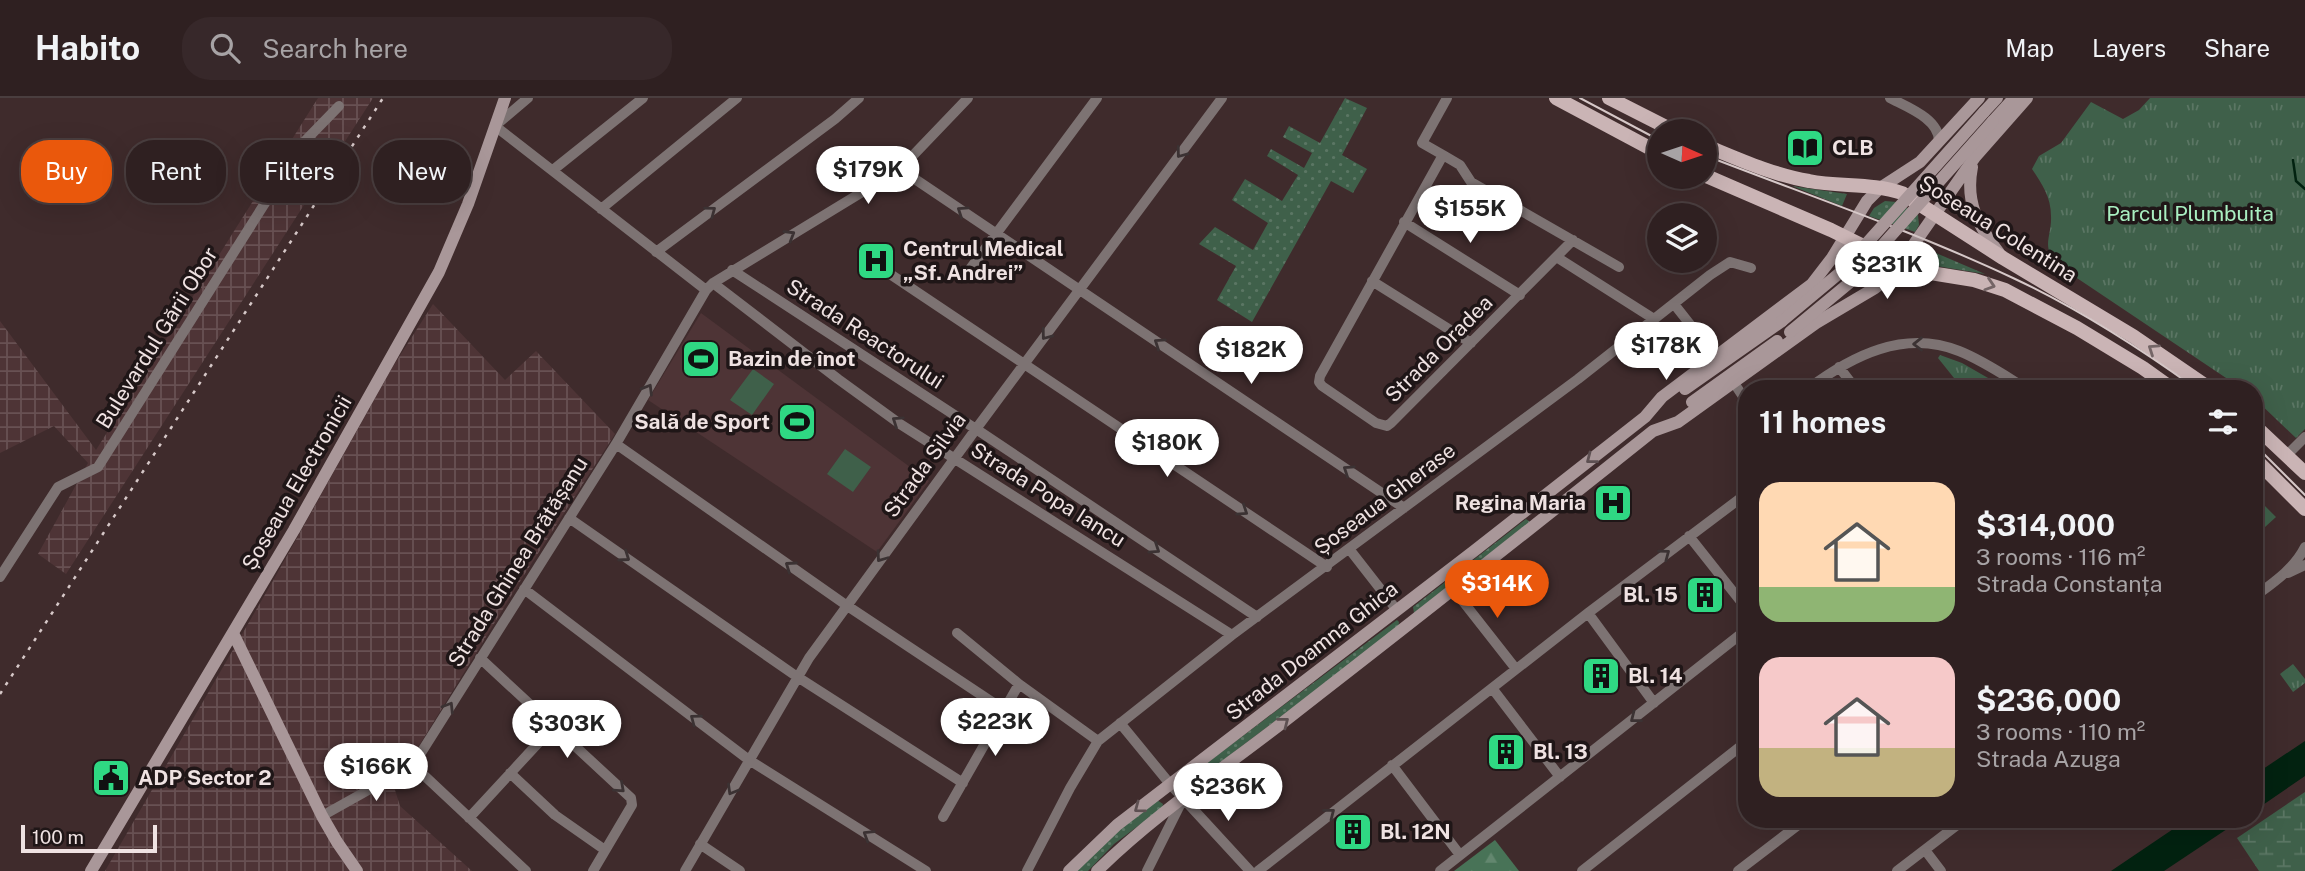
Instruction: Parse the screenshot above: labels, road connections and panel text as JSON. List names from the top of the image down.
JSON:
{
  "streets": {
    "main road": ["Șoseaua Colentina", "Șoseaua Electronicii", "Strada Doamna Ghica"],
    "street": [
      "Strada Reactorului",
      "Bulevardul Gării Obor",
      "Strada Oradea",
      "Strada Silvia",
      "Strada Popa Iancu",
      "Șoseaua Gherase",
      "Strada Ghinea Brătășanu"
    ]
  },
  "crossings": [
    ["Șoseaua Colentina", "Strada Doamna Ghica"],
    ["Strada Reactorului", "Strada Silvia"],
    ["Strada Reactorului", "Șoseaua Gherase"],
    ["Strada Silvia", "Strada Popa Iancu"],
    ["Șoseaua Electronicii", "Strada Popa Iancu"],
    ["Strada Popa Iancu", "Șoseaua Gherase"],
    ["Strada Popa Iancu", "Strada Ghinea Brătășanu"]
  ],
  "one_way": ["Strada Silvia", "Strada Ghinea Brătășanu"],
  "parks": ["Parcul Plumbuita"],
  "places": {
    "library": ["CLB"],
    "hospital": ["Centrul Medical „Sf. Andrei”", "Regina Maria"],
    "sports": ["Bazin de înot", "Sală de Sport"],
    "building": [
      "Bl. 15",
      "Bl. 14",
      "Bl. 13",
      "Bl. 12N"
    ],
    "public building": ["ADP Sector 2"]
  },
  "scale_bar": "100 m",
  "north": "right",
  "page": {
    "header": "Habito",
    "search": "Search here",
    "nav": ["Map", "Layers", "Share"],
    "chip": [
      "Buy",
      "Rent",
      "Filters",
      "New"
    ],
    "price": [
      "$179K",
      "$155K",
      "$231K",
      "$178K",
      "$182K",
      "$180K",
      "$314K",
      "$223K",
      "$303K",
      "$166K",
      "$236K"
    ],
    "heading": "11 homes",
    "list": [
      {
        "name": "$314,000",
        "note": "3 rooms · 116 m² · Strada Constanța"
      },
      {
        "name": "$236,000",
        "note": "3 rooms · 110 m² · Strada Azuga"
      }
    ],
    "scale": "100 m"
  }
}
